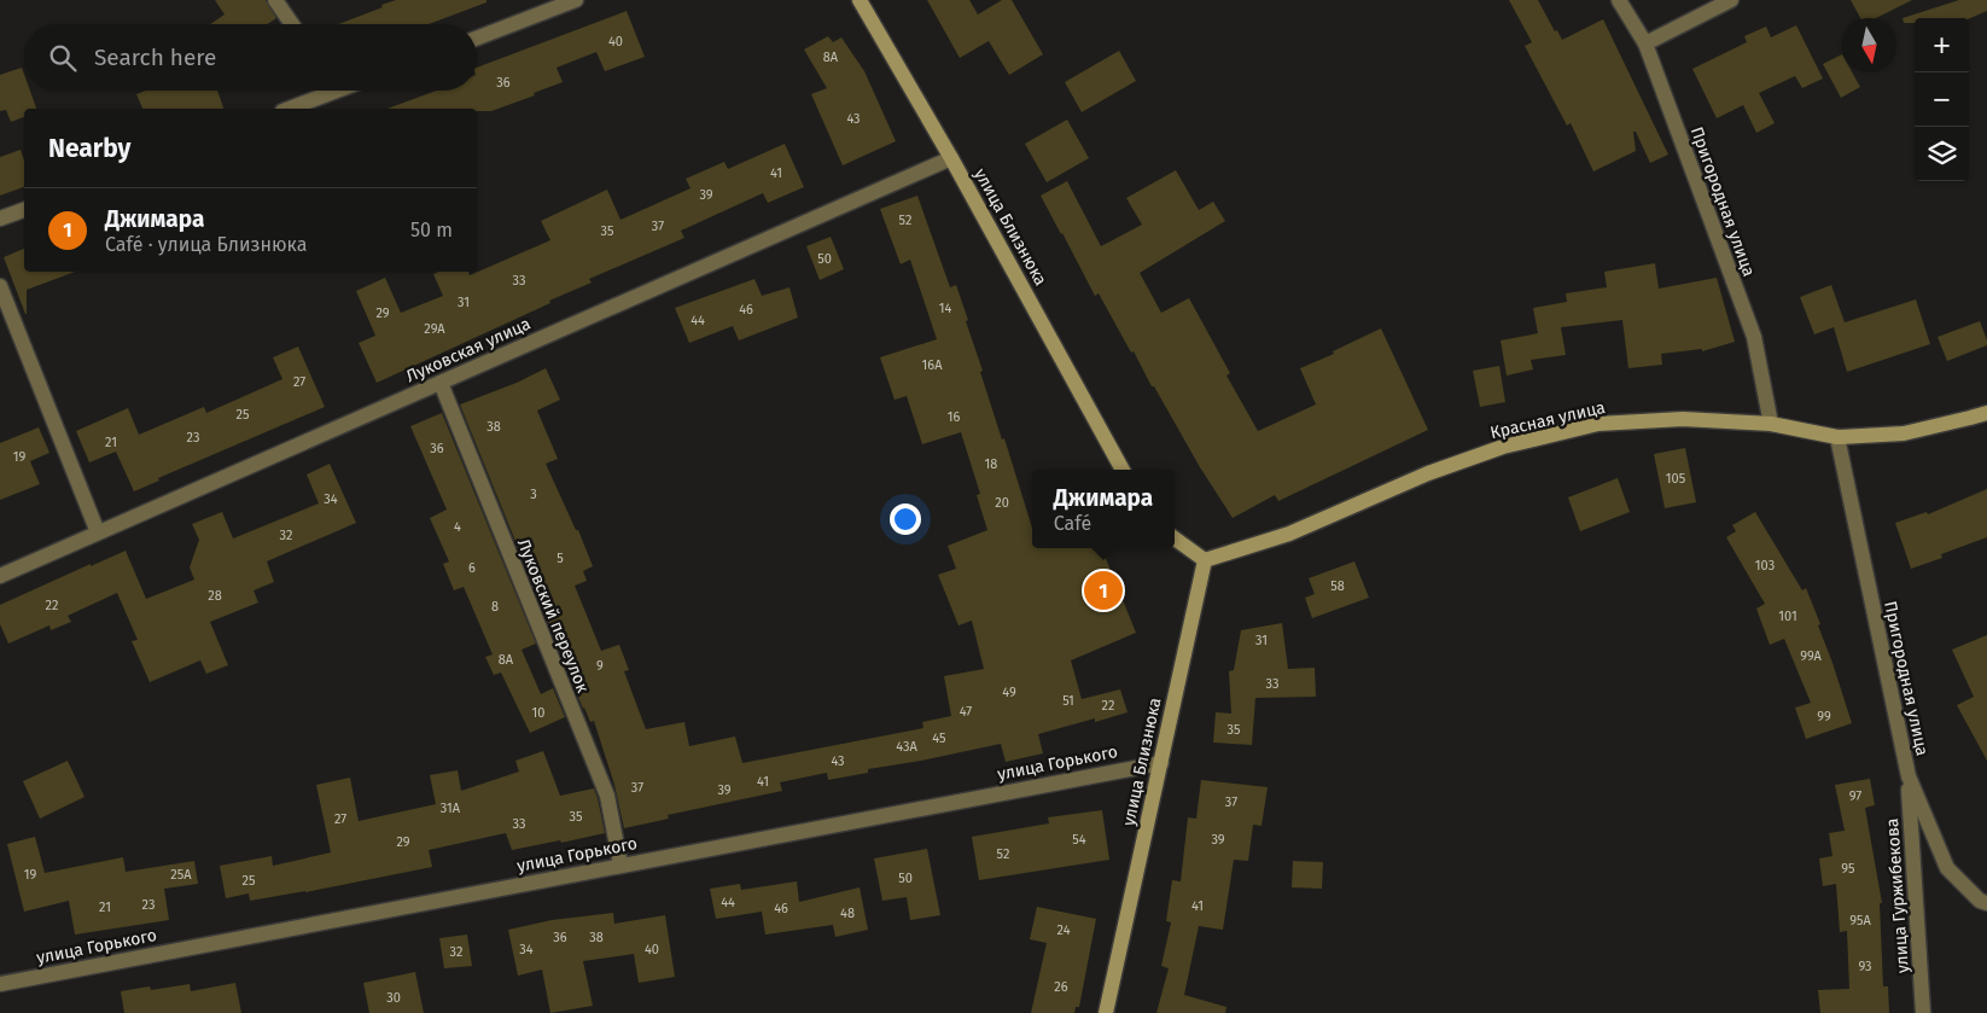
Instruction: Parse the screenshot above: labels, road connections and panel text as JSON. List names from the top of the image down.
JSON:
{
  "streets": {
    "street": [
      "Пригородная улица",
      "улица Близнюка",
      "Луковская улица",
      "Красная улица",
      "Луковский переулок",
      "улица Горького",
      "улица Гуржибекова"
    ]
  },
  "crossings": [
    ["Пригородная улица", "Красная улица"],
    ["Пригородная улица", "улица Гуржибекова"],
    ["улица Близнюка", "Луковская улица"],
    ["улица Близнюка", "Красная улица"],
    ["улица Близнюка", "улица Горького"],
    ["Луковская улица", "Луковский переулок"],
    ["Луковский переулок", "улица Горького"]
  ],
  "house_numbers": [
    "40",
    "8А",
    "36",
    "43",
    "41",
    "39",
    "52",
    "37",
    "35",
    "50",
    "33",
    "31",
    "14",
    "46",
    "29",
    "44",
    "29А",
    "16А",
    "27",
    "25",
    "16",
    "38",
    "23",
    "21",
    "36",
    "19",
    "18",
    "105",
    "3",
    "34",
    "20",
    "4",
    "32",
    "5",
    "103",
    "6",
    "58",
    "28",
    "22",
    "8",
    "101",
    "31",
    "99А",
    "8А",
    "9",
    "33",
    "49",
    "51",
    "22",
    "47",
    "10",
    "99",
    "35",
    "45",
    "43А",
    "43",
    "41",
    "37",
    "39",
    "97",
    "37",
    "31А",
    "35",
    "27",
    "33",
    "54",
    "39",
    "29",
    "52",
    "95",
    "19",
    "25А",
    "50",
    "25",
    "44",
    "23",
    "41",
    "21",
    "46",
    "48",
    "95А",
    "24",
    "36",
    "38",
    "34",
    "40",
    "32",
    "93",
    "26",
    "30"
  ],
  "north": "bottom",
  "page": {
    "map_buttons": ["+", "−"],
    "search": "Search here",
    "heading": "Nearby",
    "list": [
      {
        "mark": "1",
        "name": "Джимара",
        "note": "Café · улица Близнюка",
        "value": "50 m"
      }
    ],
    "popup": ["Джимара", "Café"],
    "pins": "1"
  }
}
